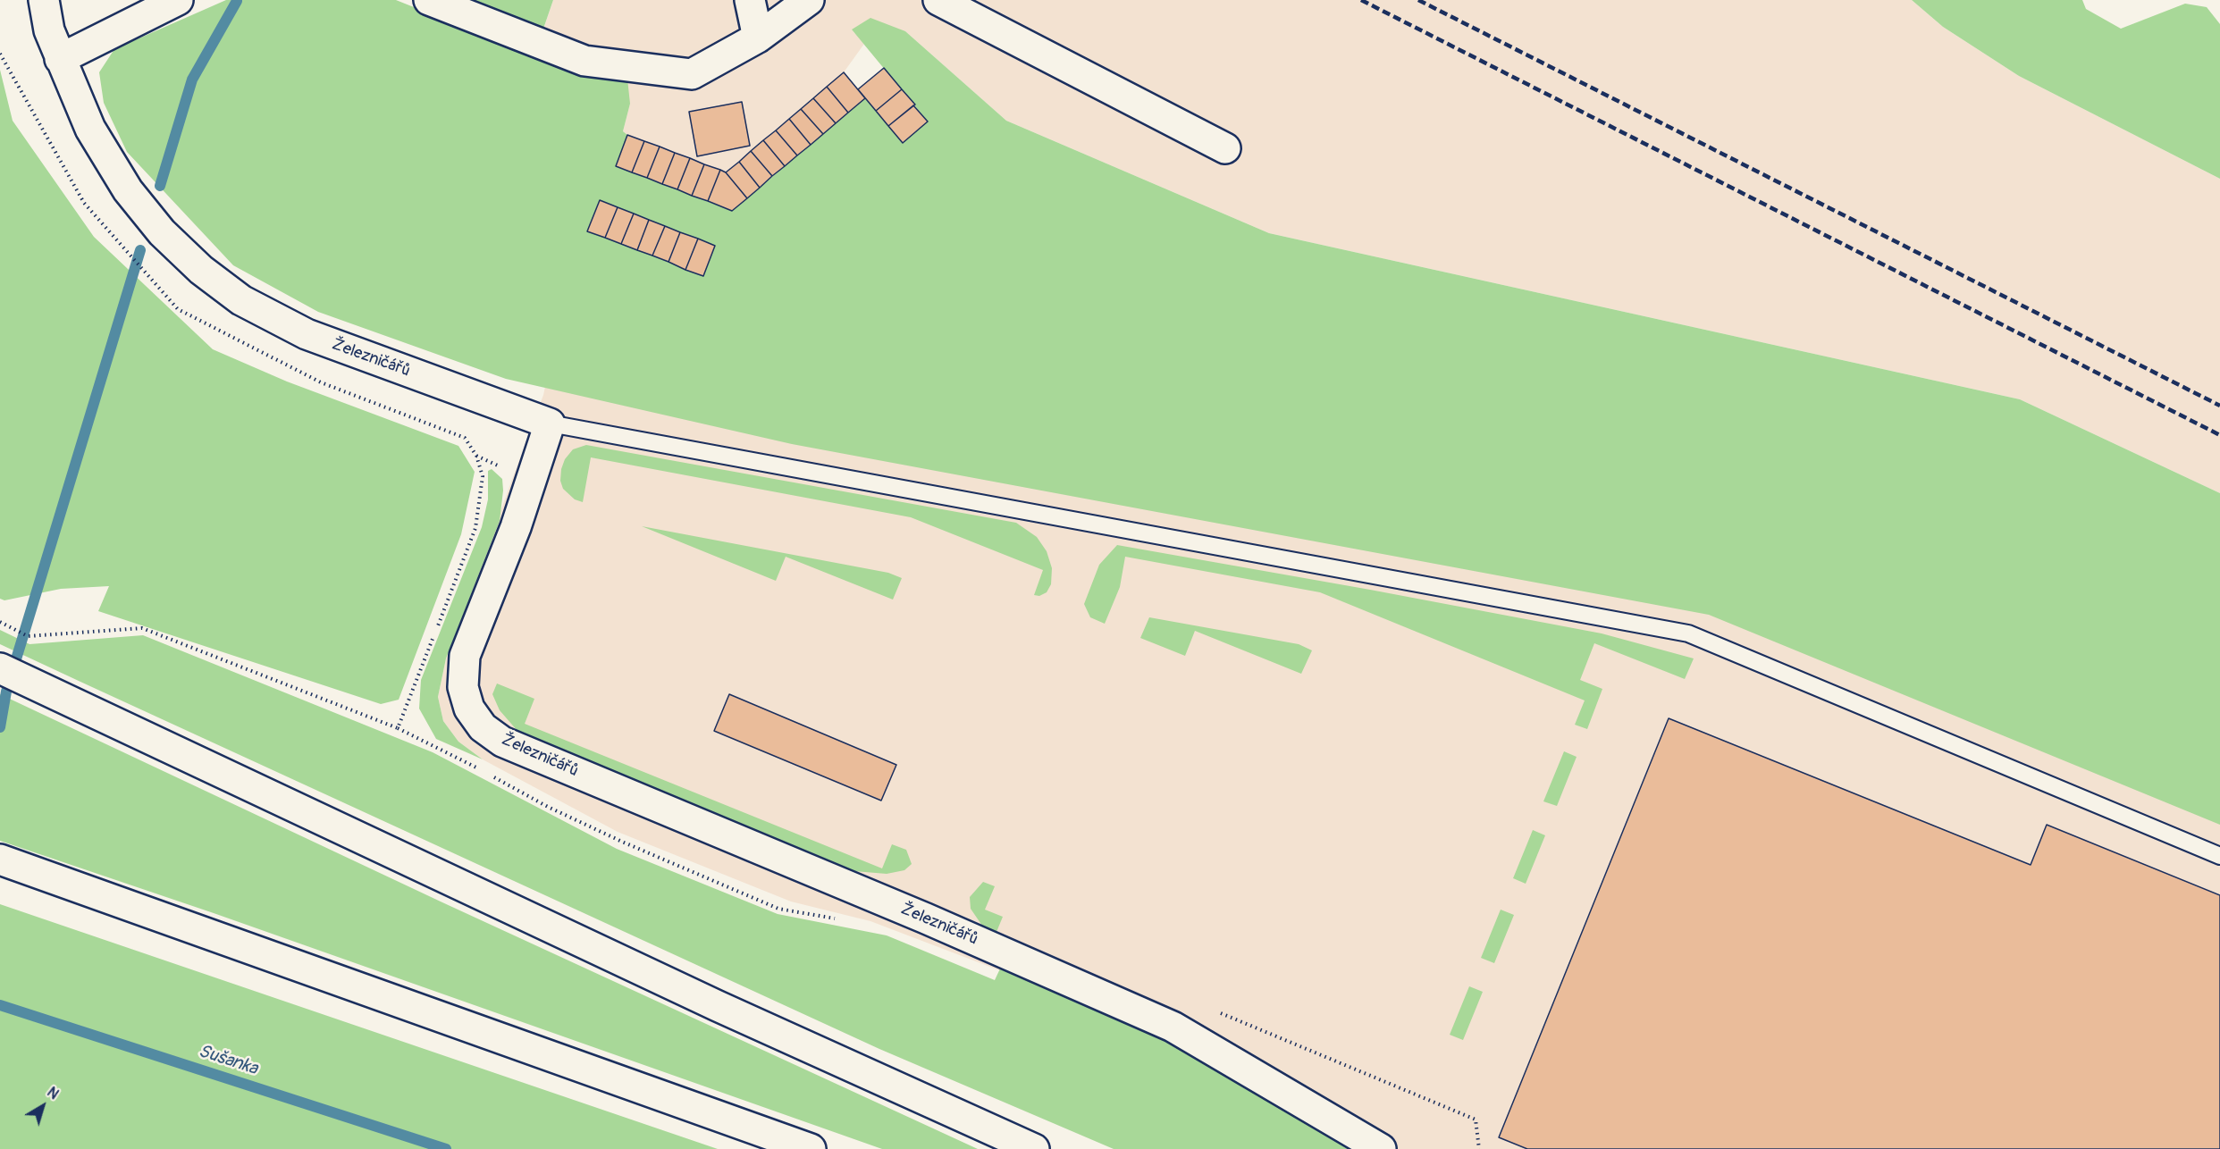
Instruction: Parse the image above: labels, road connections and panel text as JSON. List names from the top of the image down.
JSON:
{
  "streets": {
    "street": ["Železničářů"]
  },
  "water": ["Sušanka"],
  "north": "top right"
}
